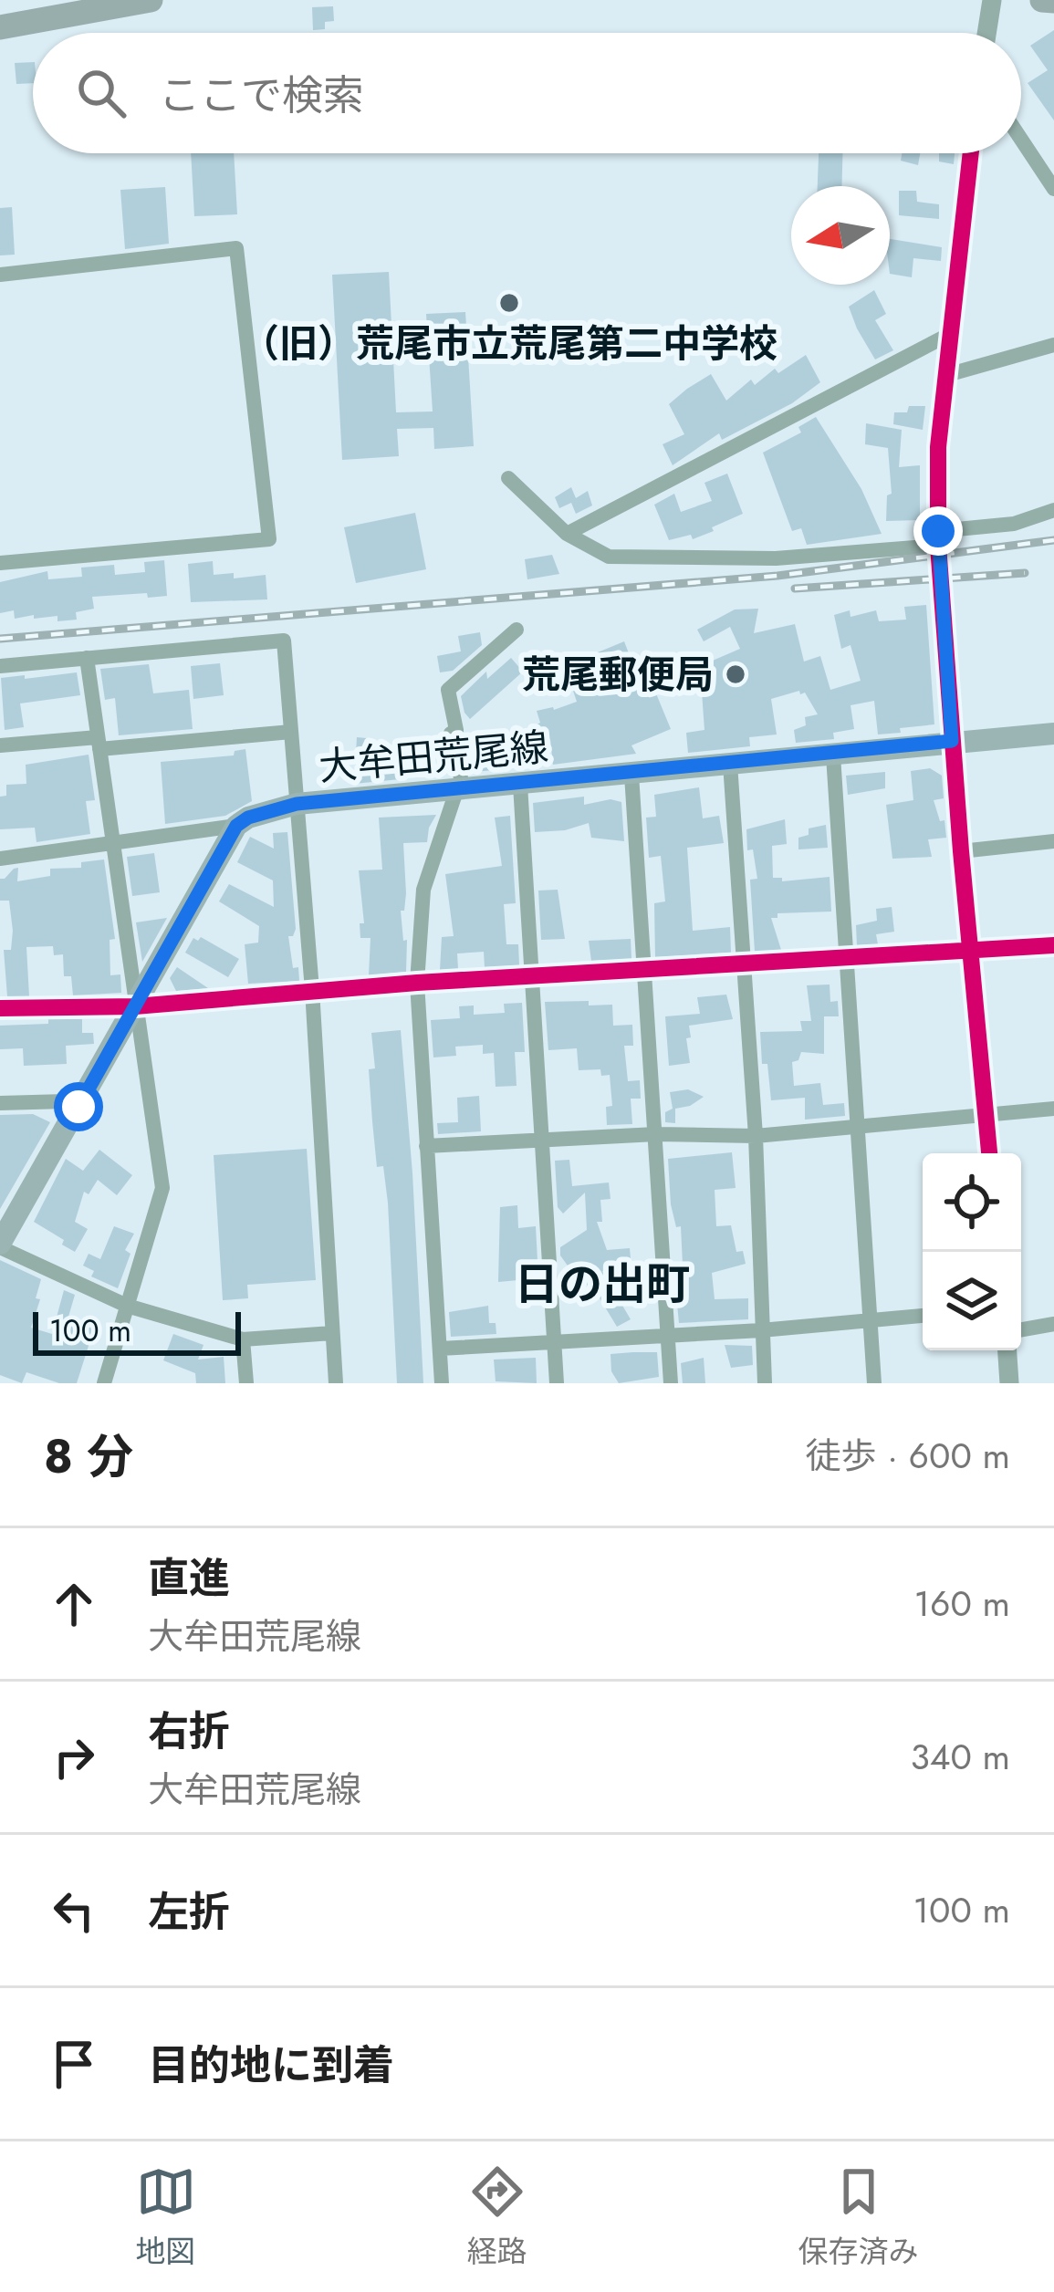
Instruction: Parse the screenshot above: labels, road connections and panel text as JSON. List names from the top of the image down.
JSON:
{
  "streets": {
    "main road": ["大牟田荒尾線"]
  },
  "districts": ["日の出町"],
  "places": ["（旧）荒尾市立荒尾第二中学校", "荒尾郵便局"],
  "scale_bar": "100 m",
  "north": "left",
  "page": {
    "search": "ここで検索",
    "scale": "100 m",
    "heading": ["8 分", "徒歩 · 600 m"],
    "list": [
      ["直進", "大牟田荒尾線", "160 m"],
      ["右折", "大牟田荒尾線", "340 m"],
      ["左折", "100 m"],
      "目的地に到着"
    ],
    "nav": ["地図", "経路", "保存済み"]
  }
}
